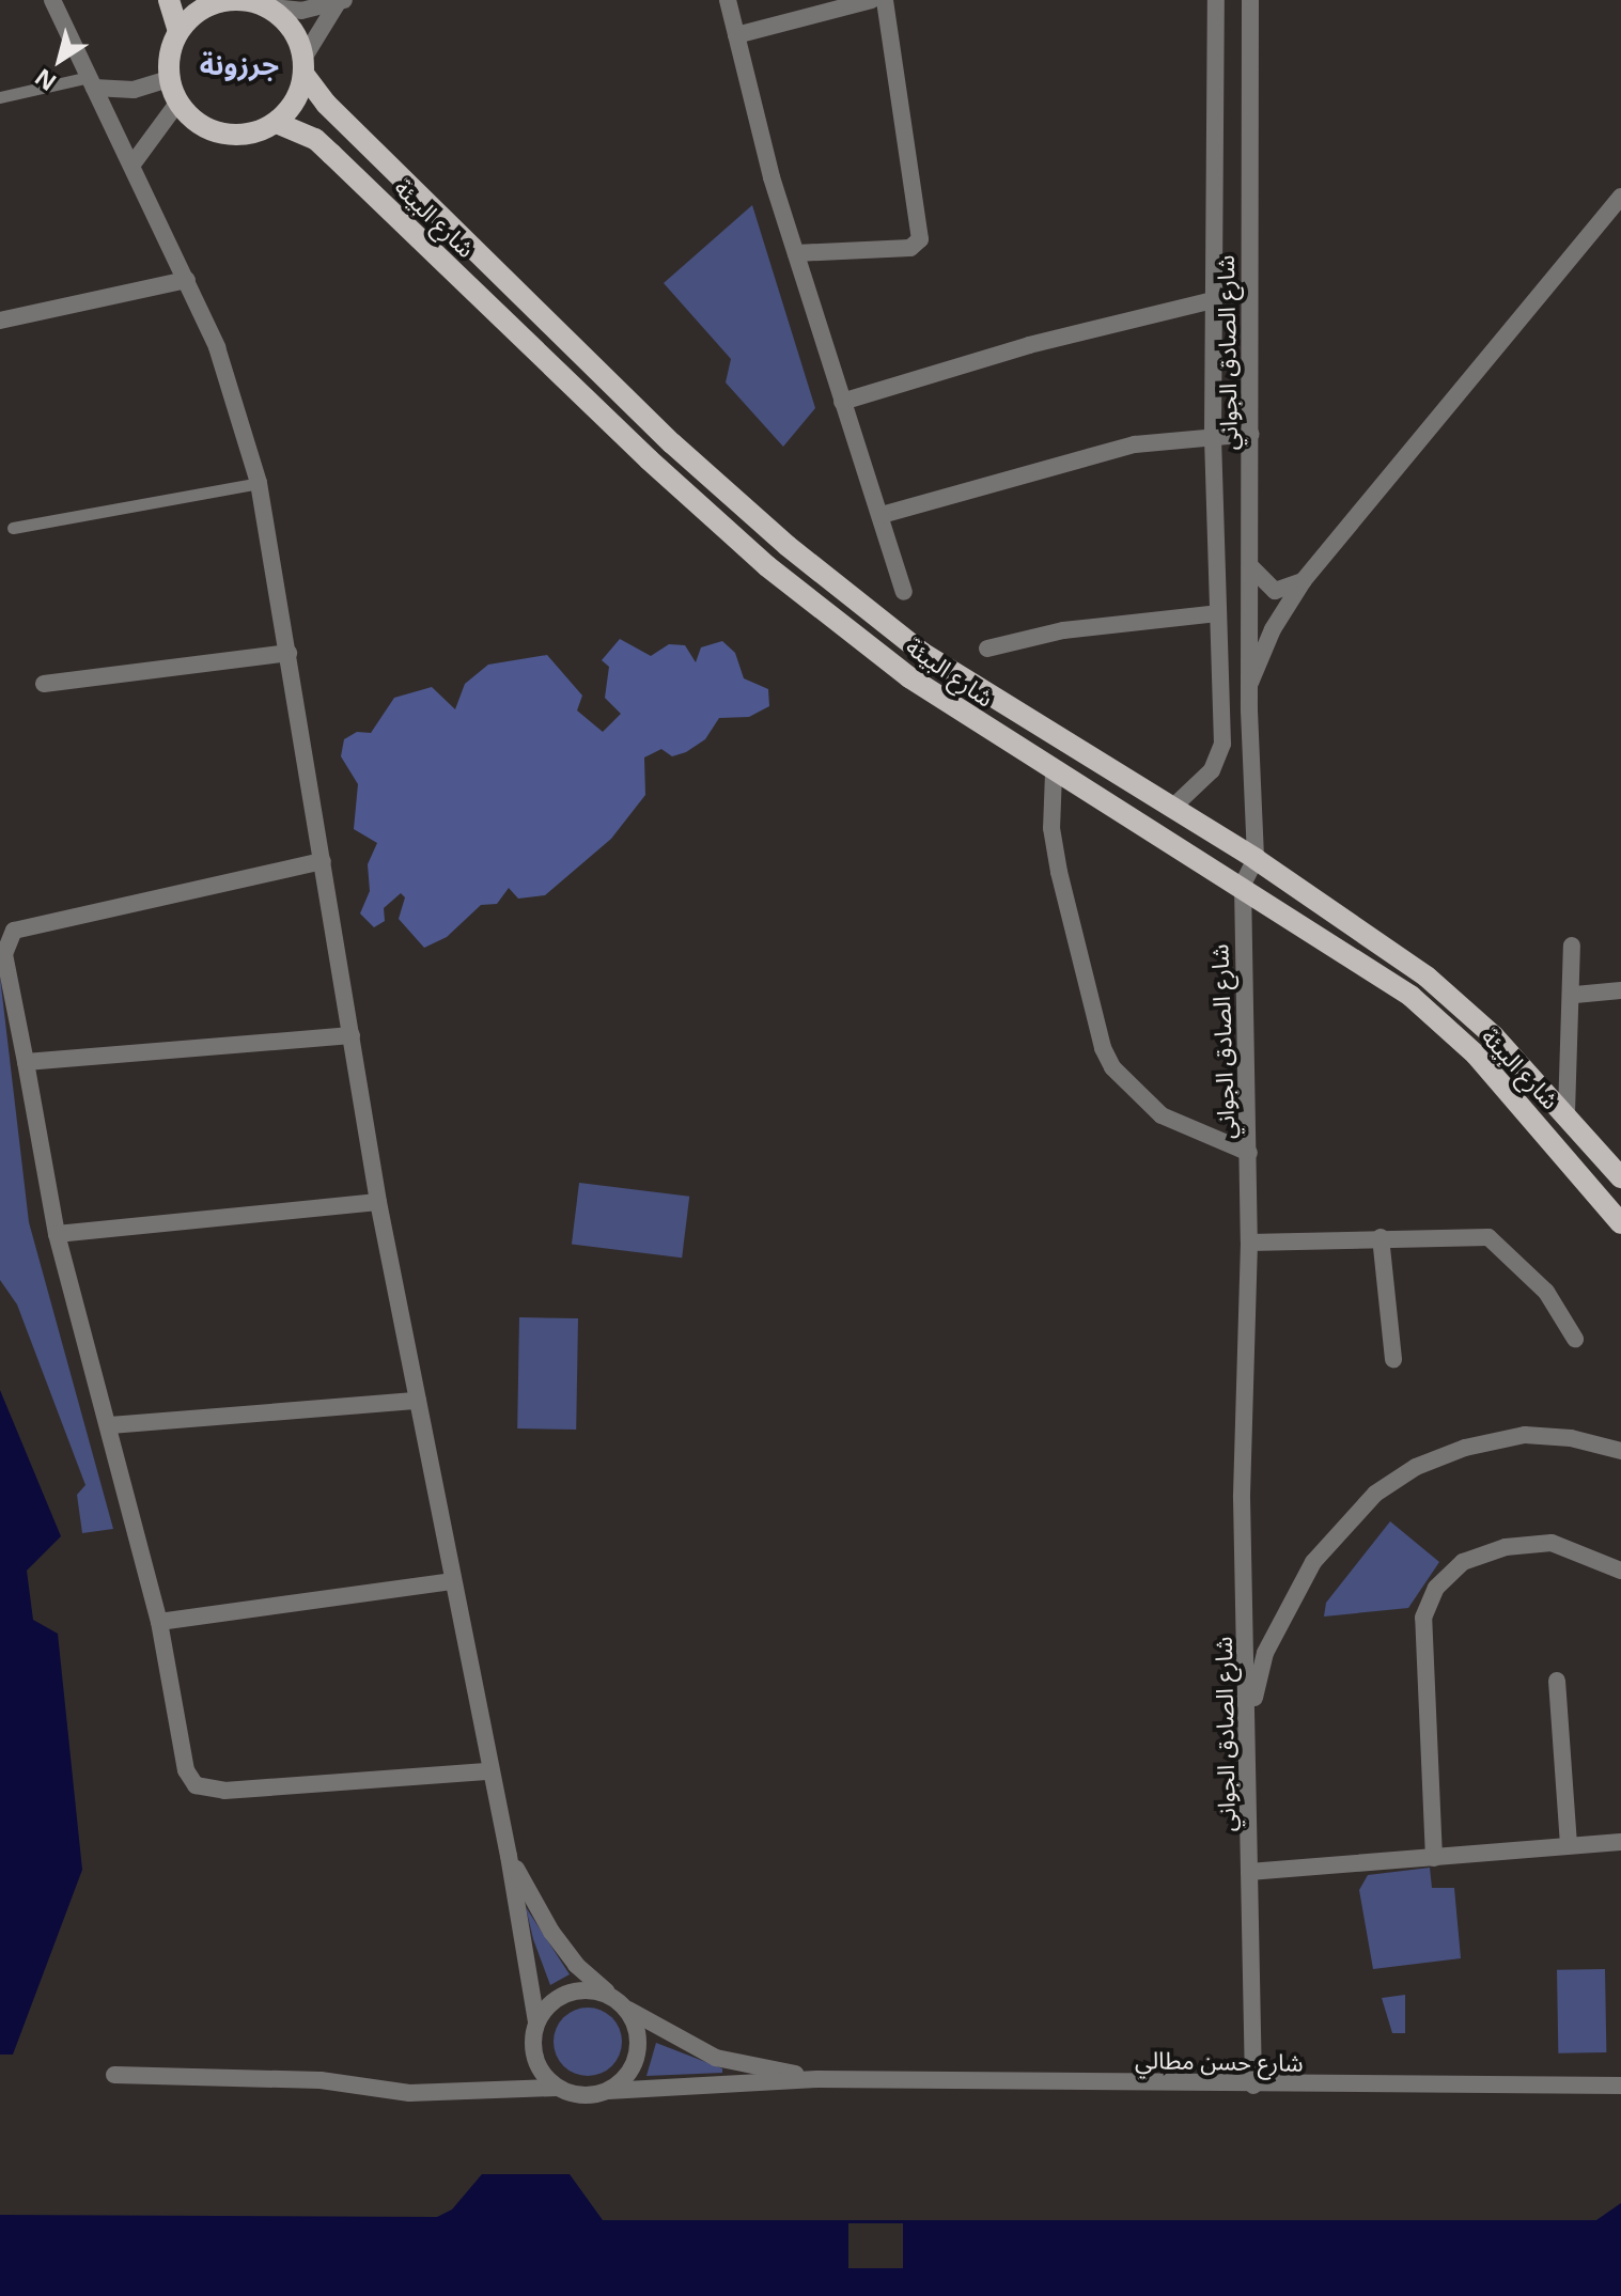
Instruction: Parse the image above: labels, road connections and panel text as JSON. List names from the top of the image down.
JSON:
{
  "streets": {
    "main road": ["شارع البيئة"],
    "street": ["شارع الصادق الجواني", "شارع حسن مطالي"]
  },
  "crossings": [
    ["شارع البيئة", "شارع الصادق الجواني"],
    ["شارع الصادق الجواني", "شارع حسن مطالي"]
  ],
  "districts": ["جرزونة"],
  "north": "bottom left"
}
